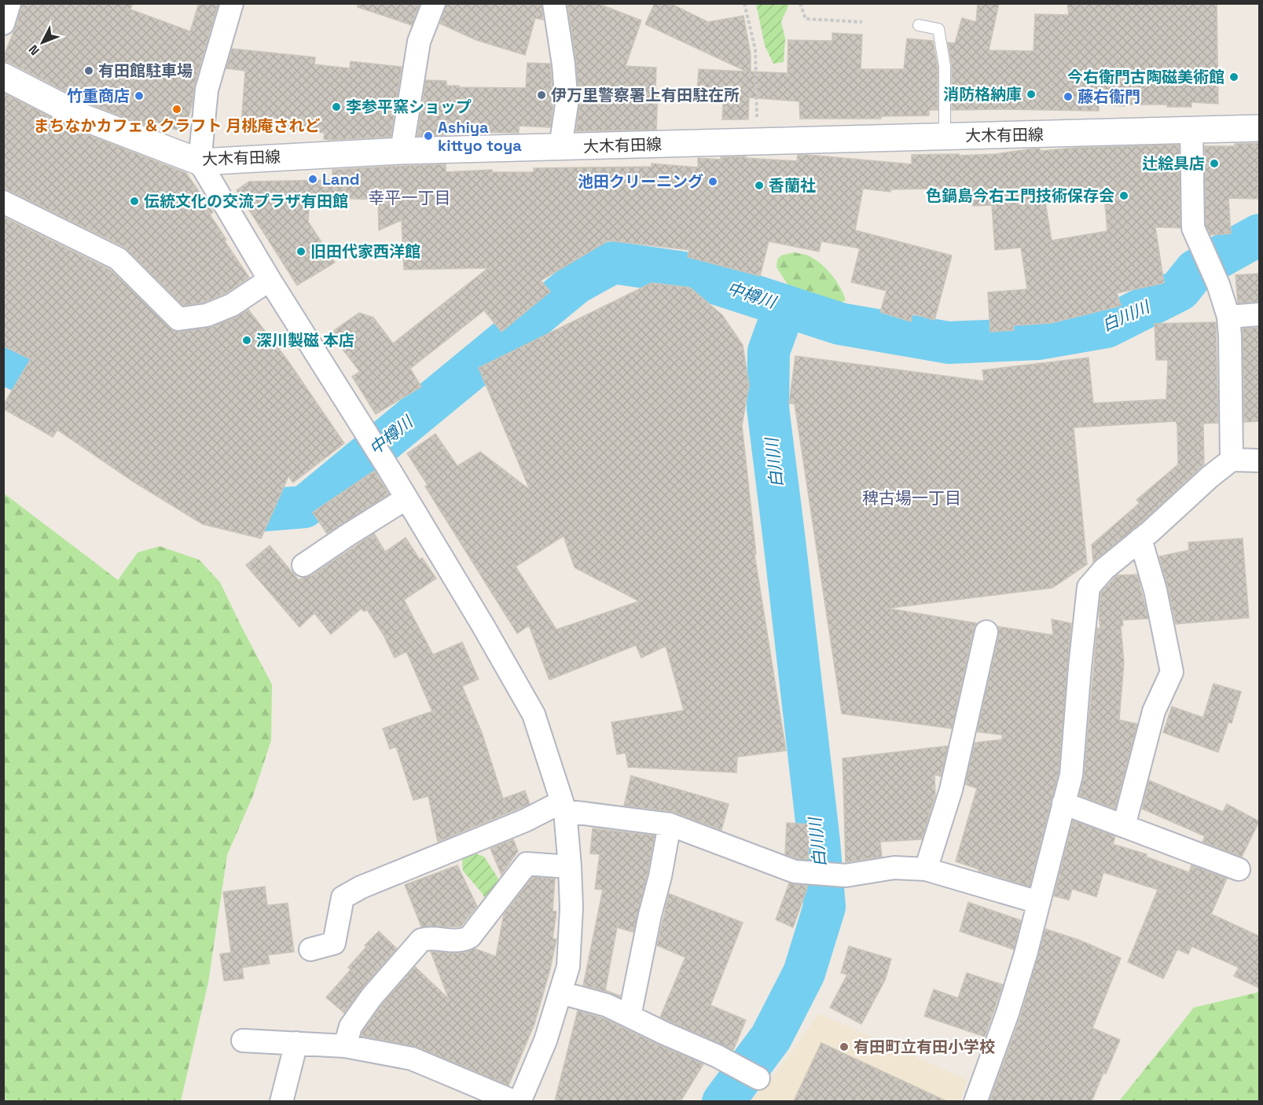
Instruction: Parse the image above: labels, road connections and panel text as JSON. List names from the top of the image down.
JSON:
{
  "streets": {
    "main road": ["大木有田線"]
  },
  "districts": ["幸平一丁目", "稗古場一丁目"],
  "water": ["中樽川", "白川川"],
  "places": [
    "有田館駐車場",
    "今右衛門古陶磁美術館",
    "消防格納庫",
    "伊万里警察署上有田駐在所",
    "竹重商店",
    "藤右衞門",
    "李参平窯ショップ",
    "まちなかカフェ＆クラフト 月桃庵されど",
    "Ashiya kittyo toya",
    "辻絵具店",
    "Land",
    "池田クリーニング",
    "香蘭社",
    "色鍋島今右エ門技術保存会",
    "伝統文化の交流プラザ有田館",
    "旧田代家西洋館",
    "深川製磁 本店",
    "有田町立有田小学校"
  ],
  "north": "bottom left"
}
